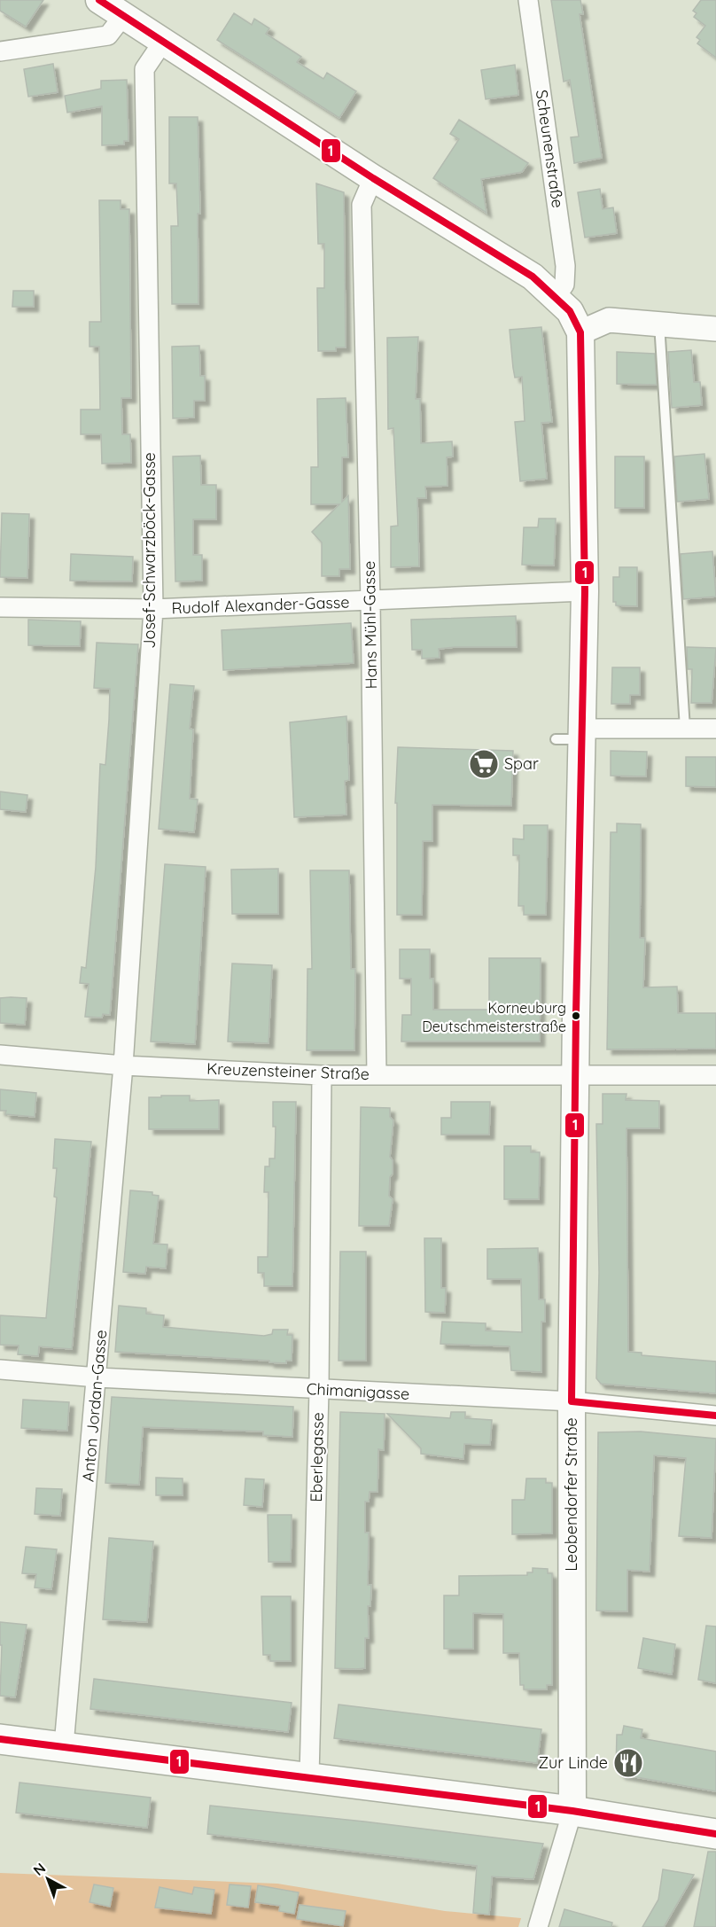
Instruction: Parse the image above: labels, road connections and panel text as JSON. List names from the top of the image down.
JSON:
{
  "streets": {
    "main road": ["Leobendorfer Straße"],
    "street": [
      "Scheunenstraße",
      "Josef-Schwarzböck-Gasse",
      "Rudolf Alexander-Gasse",
      "Hans Mühl-Gasse",
      "Kreuzensteiner Straße",
      "Chimanigasse",
      "Anton Jordan-Gasse",
      "Eberlegasse"
    ]
  },
  "crossings": [
    ["Scheunenstraße", "Leobendorfer Straße"],
    ["Josef-Schwarzböck-Gasse", "Rudolf Alexander-Gasse"],
    ["Josef-Schwarzböck-Gasse", "Kreuzensteiner Straße"],
    ["Josef-Schwarzböck-Gasse", "Anton Jordan-Gasse"],
    ["Josef-Schwarzböck-Gasse", "Leobendorfer Straße"],
    ["Rudolf Alexander-Gasse", "Hans Mühl-Gasse"],
    ["Rudolf Alexander-Gasse", "Leobendorfer Straße"],
    ["Hans Mühl-Gasse", "Kreuzensteiner Straße"],
    ["Hans Mühl-Gasse", "Leobendorfer Straße"],
    ["Kreuzensteiner Straße", "Anton Jordan-Gasse"],
    ["Kreuzensteiner Straße", "Eberlegasse"],
    ["Kreuzensteiner Straße", "Leobendorfer Straße"],
    ["Chimanigasse", "Anton Jordan-Gasse"],
    ["Chimanigasse", "Eberlegasse"],
    ["Chimanigasse", "Leobendorfer Straße"]
  ],
  "places": {
    "supermarket": ["Spar"],
    "other": ["Korneuburg Deutschmeisterstraße"],
    "restaurant": ["Zur Linde"]
  },
  "lines": ["transit line 1"],
  "north": "top left"
}
